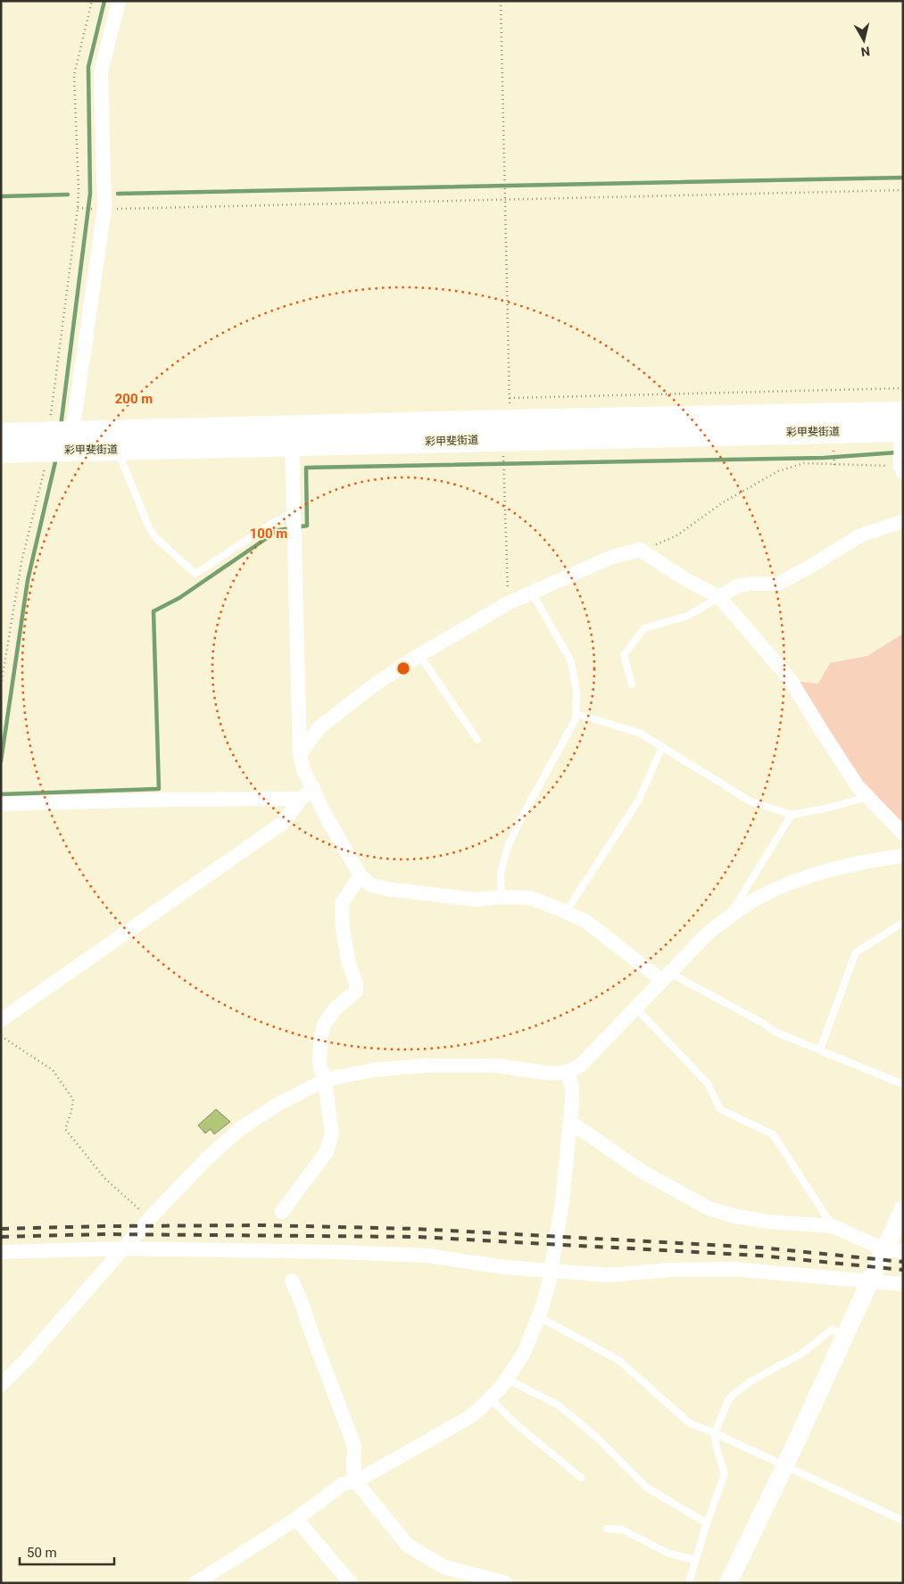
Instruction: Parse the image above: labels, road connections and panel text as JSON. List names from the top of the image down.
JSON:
{
  "streets": {
    "highway": ["彩甲斐街道"]
  },
  "scale_bar": "50 m",
  "north": "bottom",
  "rings": ["200 m", "100 m"]
}
